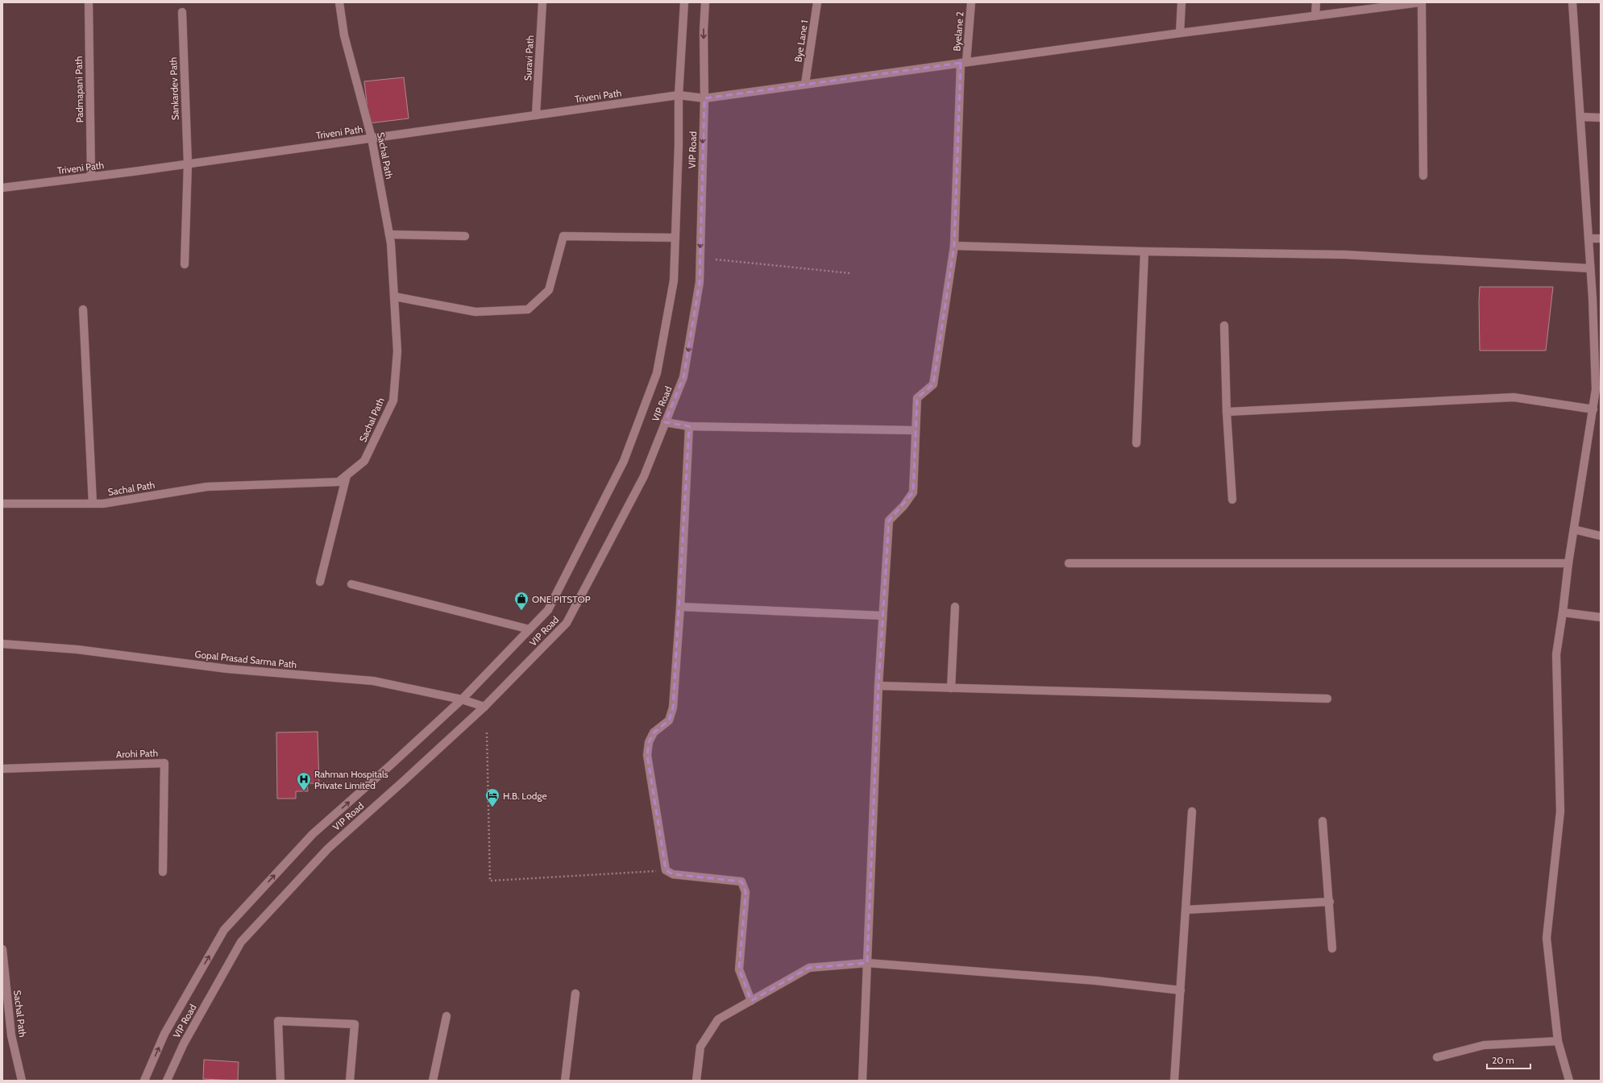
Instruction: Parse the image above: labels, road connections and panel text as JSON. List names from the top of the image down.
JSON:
{
  "streets": {
    "street": [
      "Byelane 2",
      "Bye Lane 1",
      "Suravi Path",
      "Sankardev Path",
      "Padmapani Path",
      "Triveni Path",
      "VIP Road",
      "Sachal Path",
      "Gopal Prasad Sarma Path",
      "Arohi Path"
    ]
  },
  "crossings": [
    ["Byelane 2", "Triveni Path"],
    ["Bye Lane 1", "Triveni Path"],
    ["Suravi Path", "Triveni Path"],
    ["Sankardev Path", "Triveni Path"],
    ["Padmapani Path", "Triveni Path"],
    ["Triveni Path", "VIP Road"],
    ["Triveni Path", "Sachal Path"],
    ["VIP Road", "Gopal Prasad Sarma Path"]
  ],
  "places": {
    "shop": ["ONE PITSTOP"],
    "hospital": ["Rahman Hospitals Private Limited"],
    "hotel": ["H.B. Lodge"]
  },
  "scale_bar": "20 m"
}
